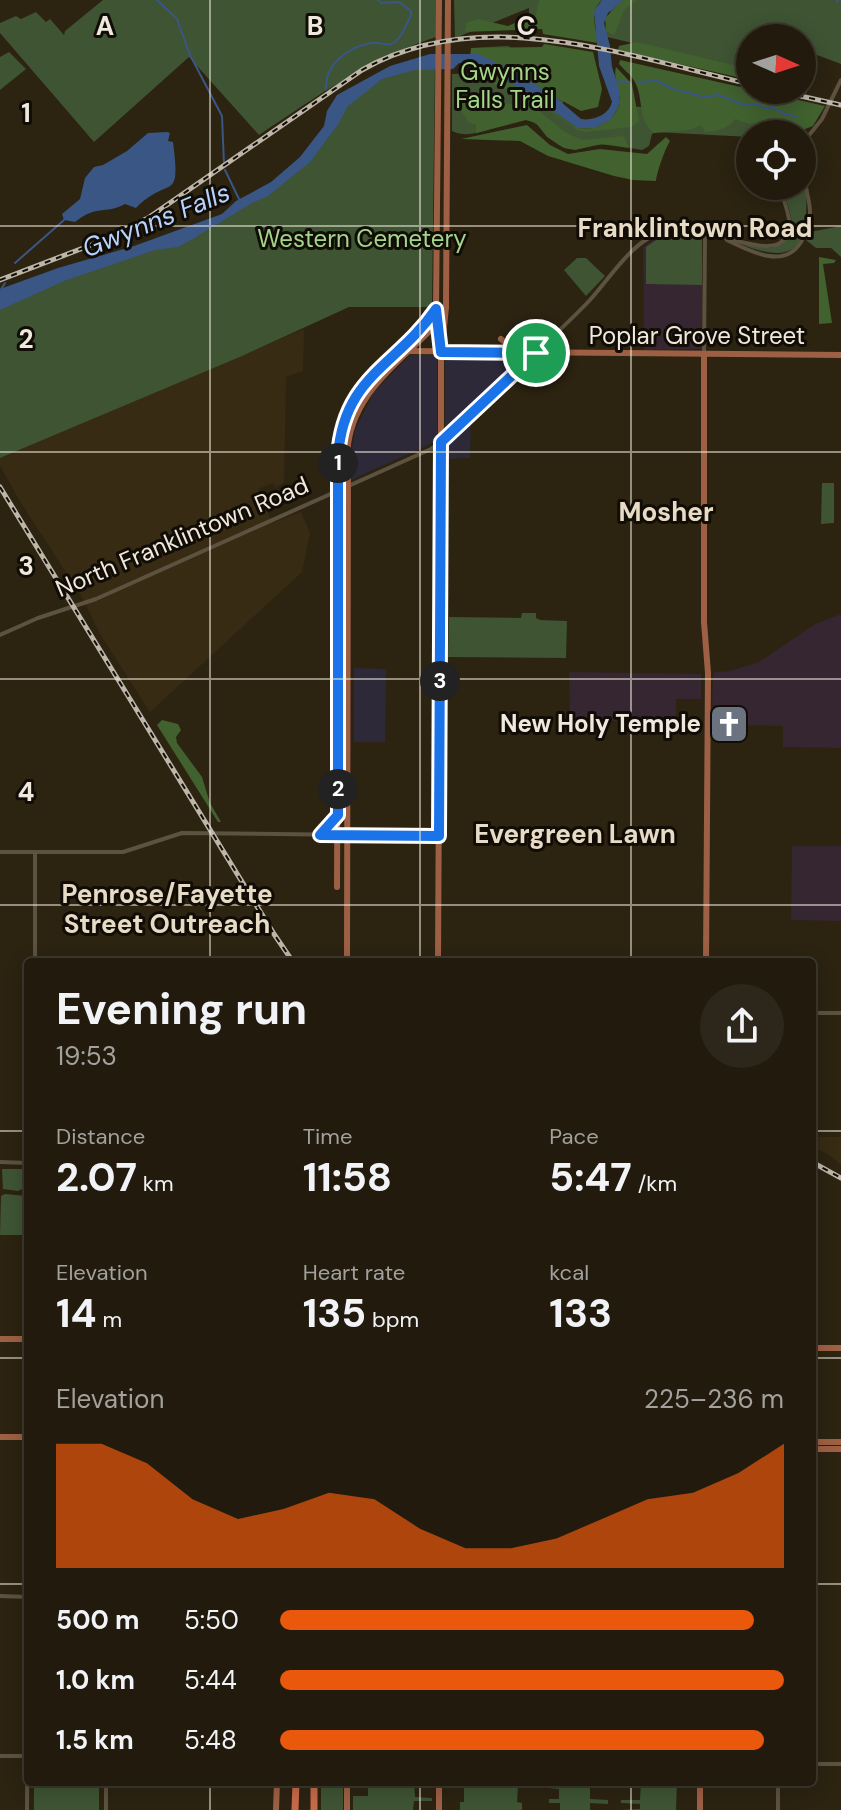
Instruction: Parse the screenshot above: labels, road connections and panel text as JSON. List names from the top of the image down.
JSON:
{
  "streets": {
    "main road": ["Poplar Grove Street", "North Franklintown Road"]
  },
  "crossings": [
    ["Poplar Grove Street", "North Franklintown Road"]
  ],
  "districts": [
    "Franklintown Road",
    "Mosher",
    "Evergreen Lawn",
    "Penrose/Fayette Street Outreach"
  ],
  "water": ["Gwynns Falls"],
  "parks": ["Gwynns Falls Trail", "Western Cemetery"],
  "places": {
    "church": ["New Holy Temple"]
  },
  "north": "right",
  "page": {
    "pins": ["1", "3", "2"],
    "heading": ["Evening run", "19:53"],
    "stats": [
      ["Distance", "2.07 km"],
      ["Time", "11:58"],
      ["Pace", "5:47 /km"],
      ["Elevation", "14 m"],
      ["Heart rate", "135 bpm"],
      ["kcal", "133"]
    ],
    "chart": ["Elevation", "225–236 m"],
    "list": [
      {
        "name": "500 m",
        "note": "5:50"
      },
      {
        "name": "1.0 km",
        "note": "5:44"
      },
      {
        "name": "1.5 km",
        "note": "5:48"
      }
    ]
  },
  "grid": {
    "columns": ["A", "B", "C"],
    "rows": [
      "1",
      "2",
      "3",
      "4"
    ]
  }
}
